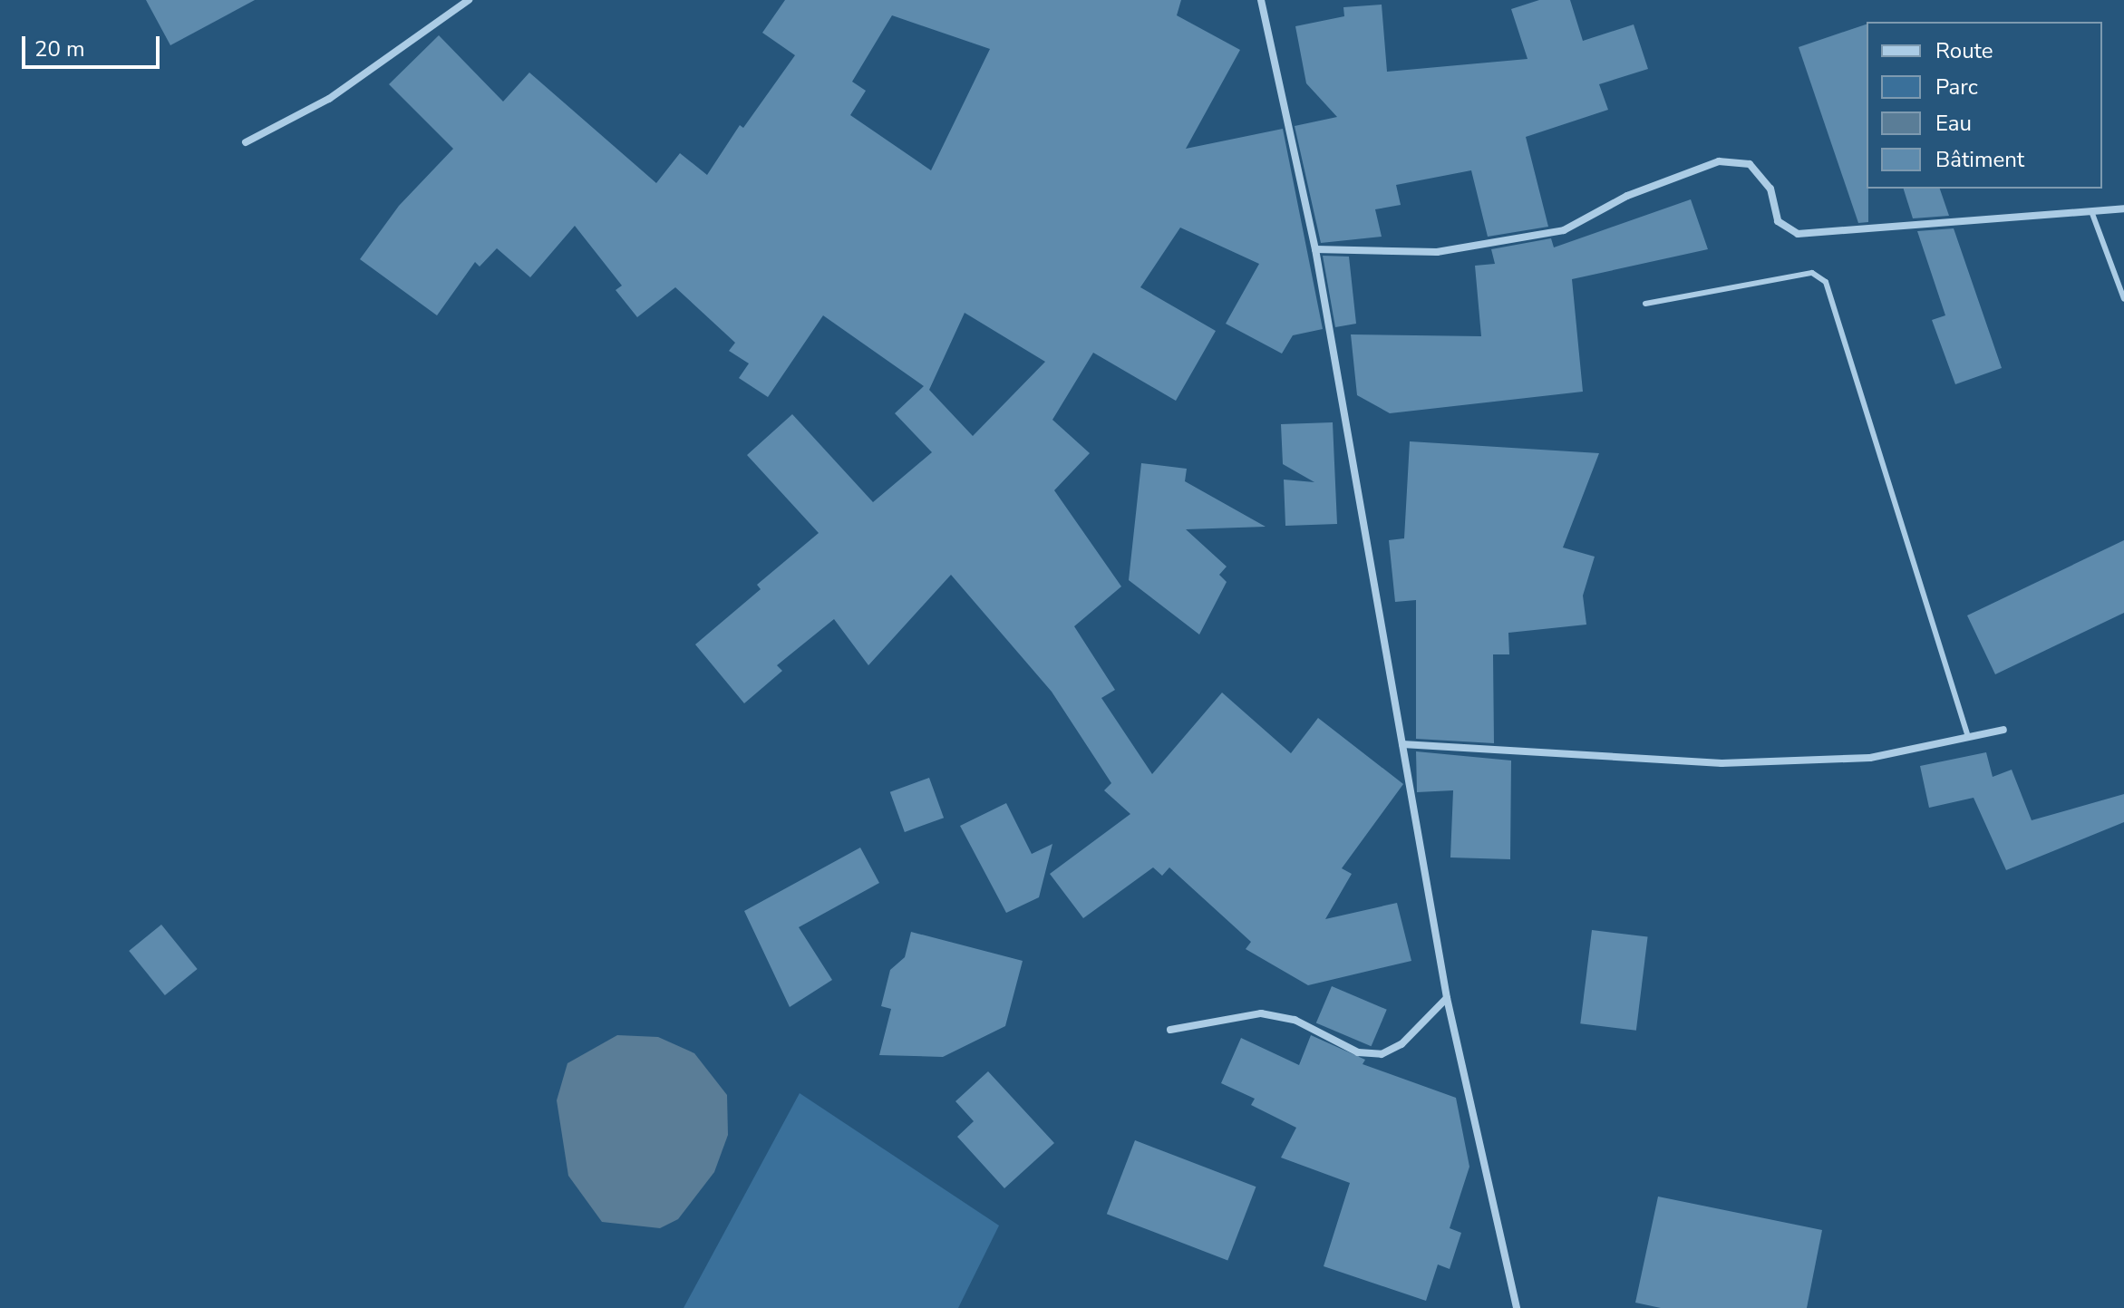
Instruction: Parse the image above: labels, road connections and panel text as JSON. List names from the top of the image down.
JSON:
{
  "legend": [
    "Route",
    "Parc",
    "Eau",
    "Bâtiment"
  ],
  "scale_bar": "20 m"
}
